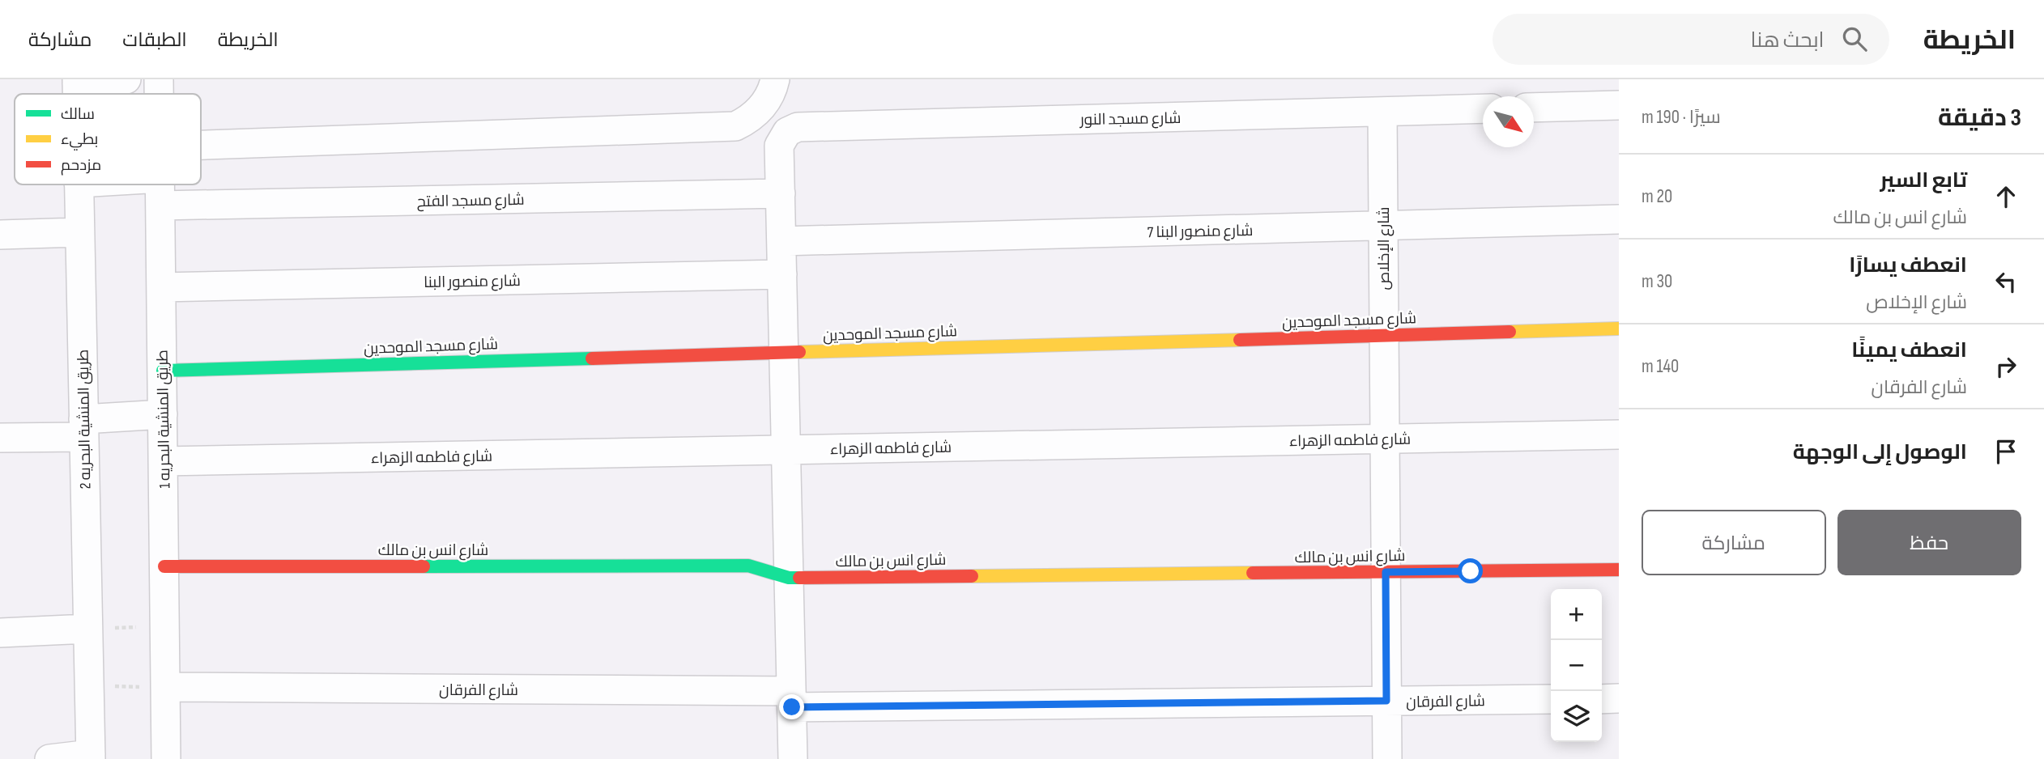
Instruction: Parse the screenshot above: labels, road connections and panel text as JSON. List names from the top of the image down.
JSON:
{
  "streets": {
    "street": [
      "شارع مسجد النور",
      "شارع مسجد الفتح",
      "شارع منصور البنا 7",
      "شارع الإخلاص",
      "شارع منصور البنا",
      "شارع مسجد الموحدين",
      "طريق المنشية البحريه 2",
      "طريق المنشية البحريه 1",
      "شارع فاطمه الزهراء",
      "شارع انس بن مالك",
      "شارع الفرقان"
    ]
  },
  "crossings": [
    ["شارع مسجد النور", "شارع مسجد الفتح"],
    ["شارع مسجد النور", "شارع الإخلاص"],
    ["شارع مسجد الفتح", "طريق المنشية البحريه 1"],
    ["شارع منصور البنا 7", "شارع الإخلاص"],
    ["شارع الإخلاص", "شارع مسجد الموحدين"],
    ["شارع الإخلاص", "شارع فاطمه الزهراء"],
    ["شارع الإخلاص", "شارع انس بن مالك"],
    ["شارع الإخلاص", "شارع الفرقان"],
    ["شارع منصور البنا", "طريق المنشية البحريه 1"],
    ["شارع مسجد الموحدين", "طريق المنشية البحريه 1"],
    ["طريق المنشية البحريه 1", "شارع فاطمه الزهراء"],
    ["طريق المنشية البحريه 1", "شارع انس بن مالك"],
    ["طريق المنشية البحريه 1", "شارع الفرقان"]
  ],
  "legend": ["سالك", "بطيء", "مزدحم"],
  "north": "bottom right",
  "page": {
    "header": "الخريطة",
    "search": "ابحث هنا",
    "nav": ["الخريطة", "الطبقات", "مشاركة"],
    "heading": ["3 دقيقة", "سيرًا · 190 m"],
    "list": [
      ["تابع السير", "شارع انس بن مالك", "20 m"],
      ["انعطف يسارًا", "شارع الإخلاص", "30 m"],
      ["انعطف يمينًا", "شارع الفرقان", "140 m"],
      "الوصول إلى الوجهة"
    ],
    "buttons": ["حفظ", "مشاركة"],
    "map_buttons": ["+", "−"]
  }
}
